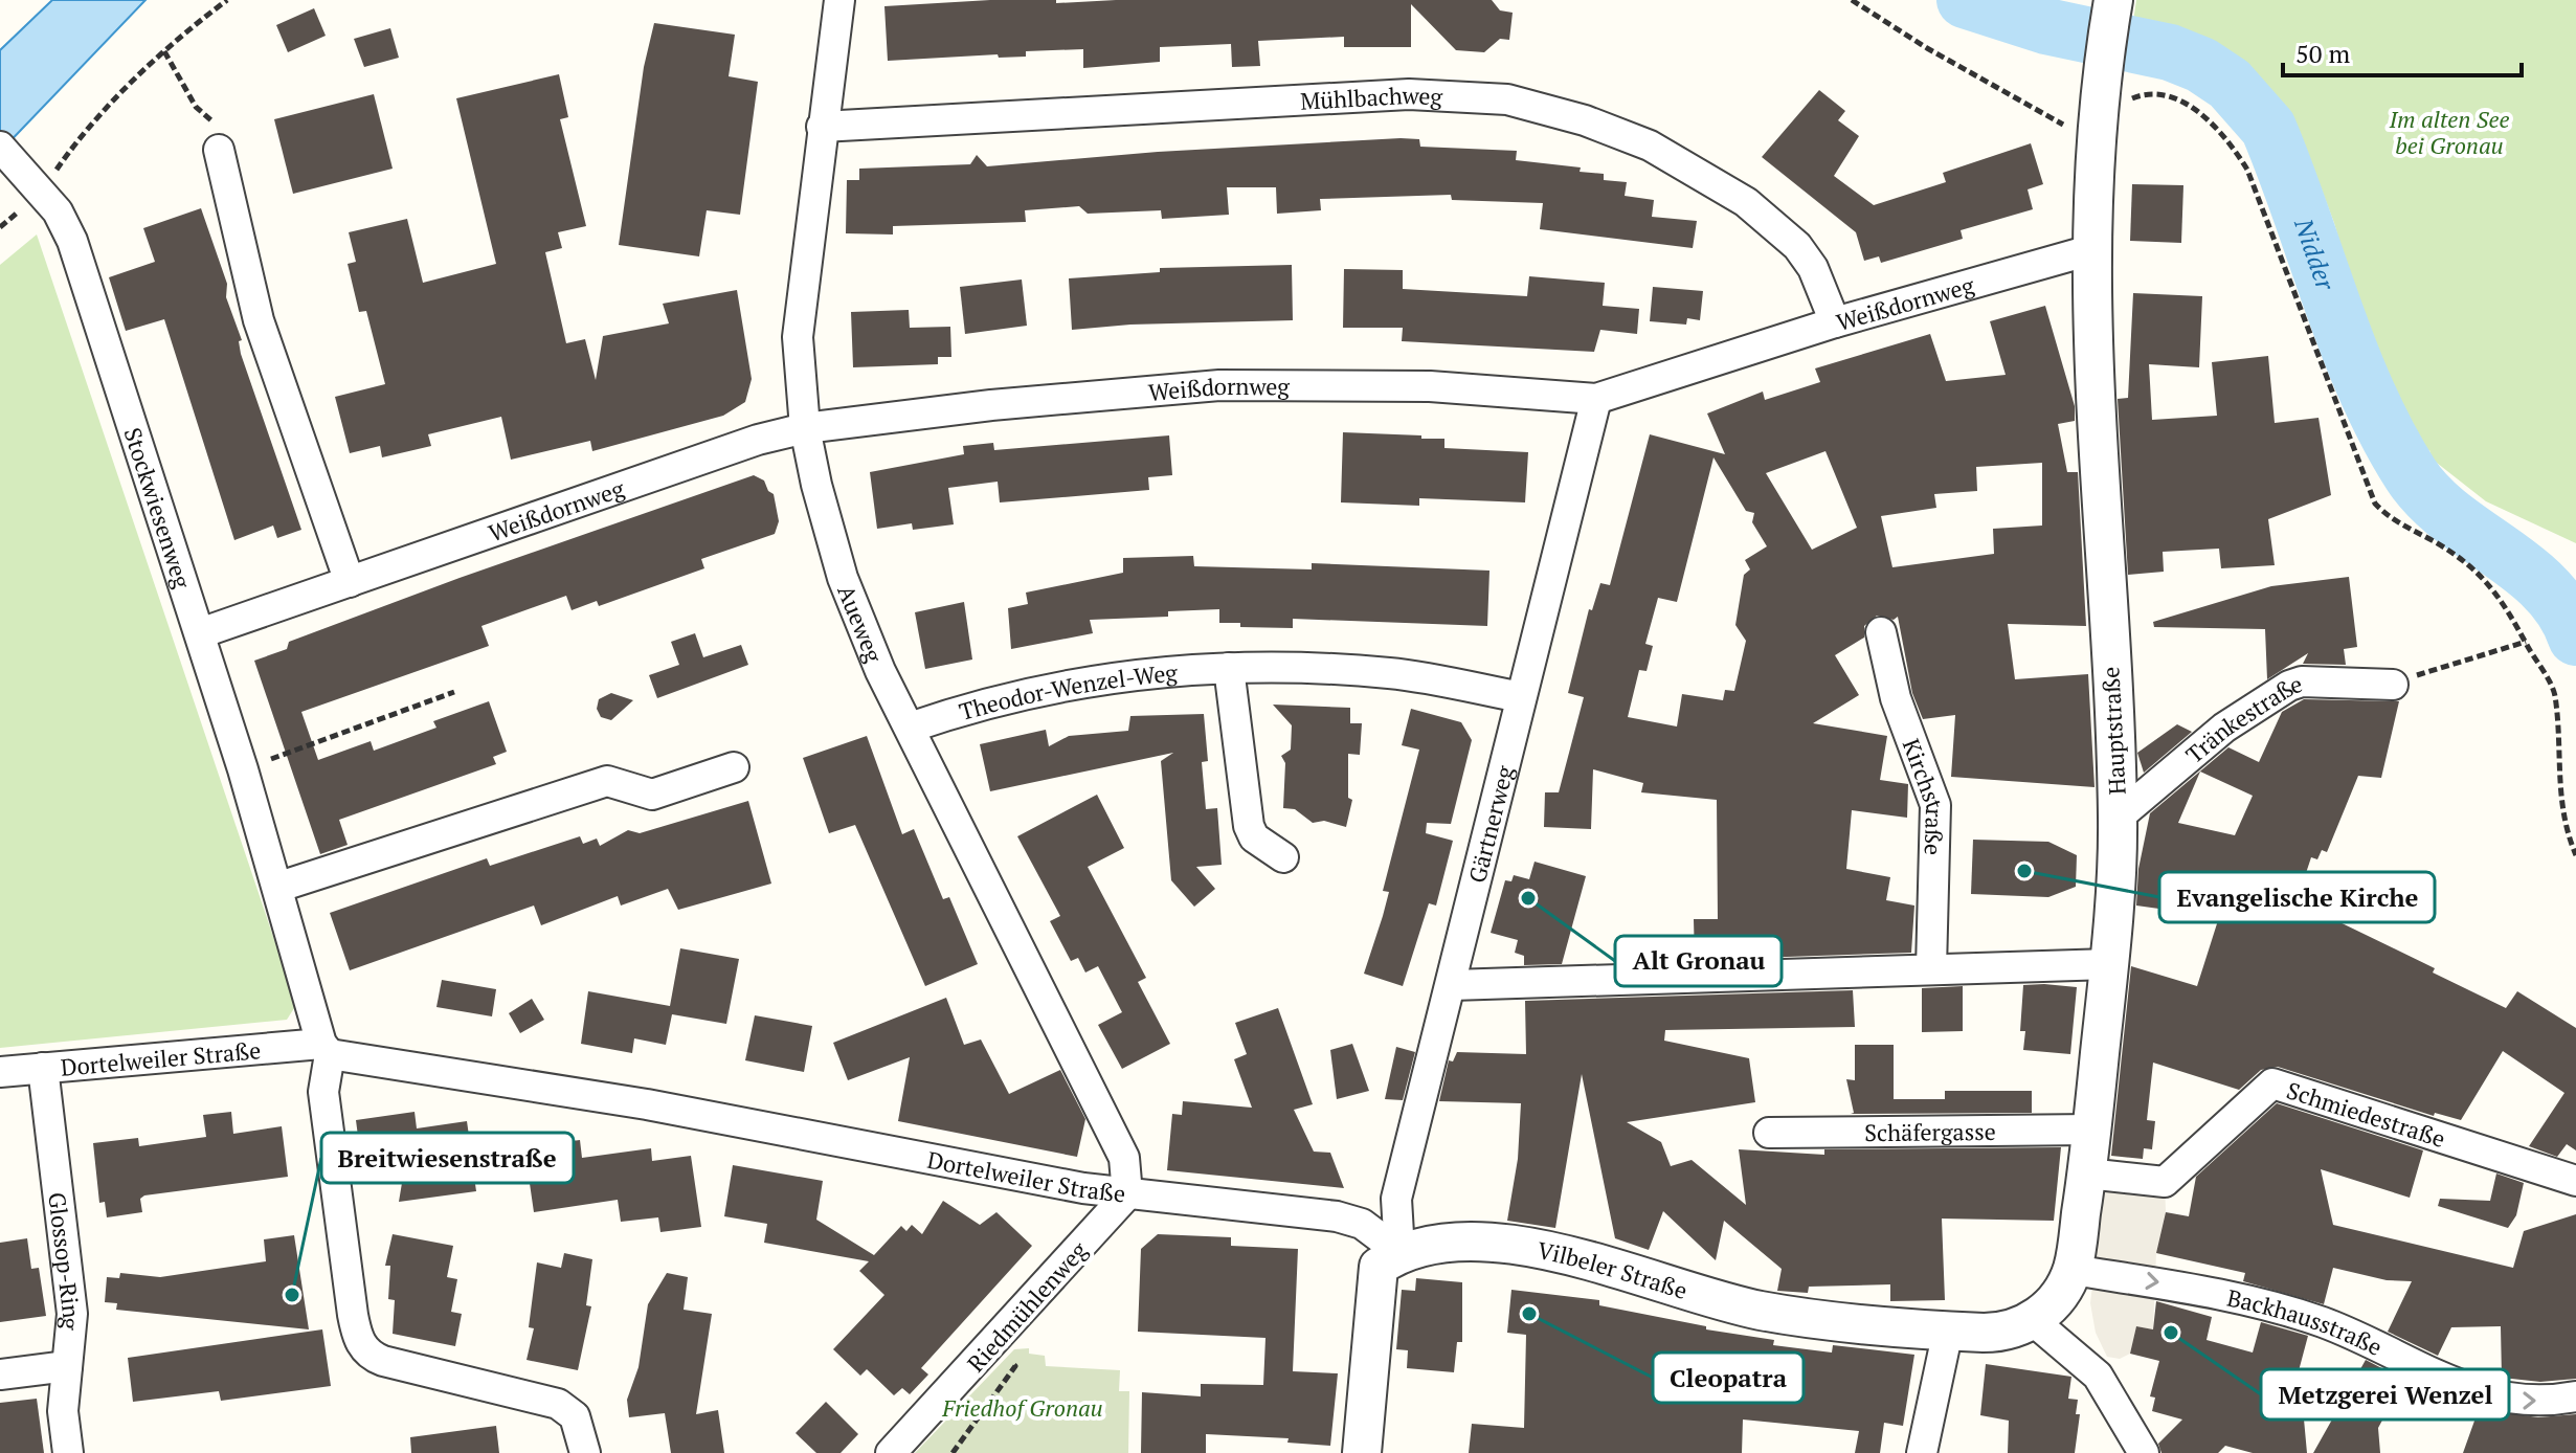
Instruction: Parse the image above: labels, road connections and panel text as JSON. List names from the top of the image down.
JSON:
{
  "streets": {
    "street": [
      "Mühlbachweg",
      "Weißdornweg",
      "Stockwiesenweg",
      "Aueweg",
      "Theodor-Wenzel-Weg",
      "Tränkestraße",
      "Hauptstraße",
      "Kirchstraße",
      "Gärtnerweg",
      "Dortelweiler Straße",
      "Schmiedestraße",
      "Schäfergasse",
      "Glossop-Ring",
      "Vilbeler Straße",
      "Riedmühlenweg",
      "Backhausstraße"
    ]
  },
  "crossings": [
    ["Mühlbachweg", "Weißdornweg"],
    ["Mühlbachweg", "Aueweg"],
    ["Weißdornweg", "Stockwiesenweg"],
    ["Weißdornweg", "Aueweg"],
    ["Weißdornweg", "Hauptstraße"],
    ["Weißdornweg", "Gärtnerweg"],
    ["Stockwiesenweg", "Dortelweiler Straße"],
    ["Aueweg", "Theodor-Wenzel-Weg"],
    ["Aueweg", "Dortelweiler Straße"],
    ["Aueweg", "Riedmühlenweg"],
    ["Theodor-Wenzel-Weg", "Gärtnerweg"],
    ["Tränkestraße", "Hauptstraße"],
    ["Hauptstraße", "Schmiedestraße"],
    ["Hauptstraße", "Schäfergasse"],
    ["Hauptstraße", "Vilbeler Straße"],
    ["Hauptstraße", "Backhausstraße"],
    ["Gärtnerweg", "Dortelweiler Straße"],
    ["Gärtnerweg", "Vilbeler Straße"],
    ["Dortelweiler Straße", "Glossop-Ring"],
    ["Dortelweiler Straße", "Vilbeler Straße"],
    ["Dortelweiler Straße", "Riedmühlenweg"]
  ],
  "one_way": ["Backhausstraße"],
  "water": ["Nidder"],
  "parks": ["Im alten See bei Gronau", "Friedhof Gronau"],
  "places": [
    "Evangelische Kirche",
    "Alt Gronau",
    "Breitwiesenstraße",
    "Cleopatra",
    "Metzgerei Wenzel"
  ],
  "scale_bar": "50 m"
}
